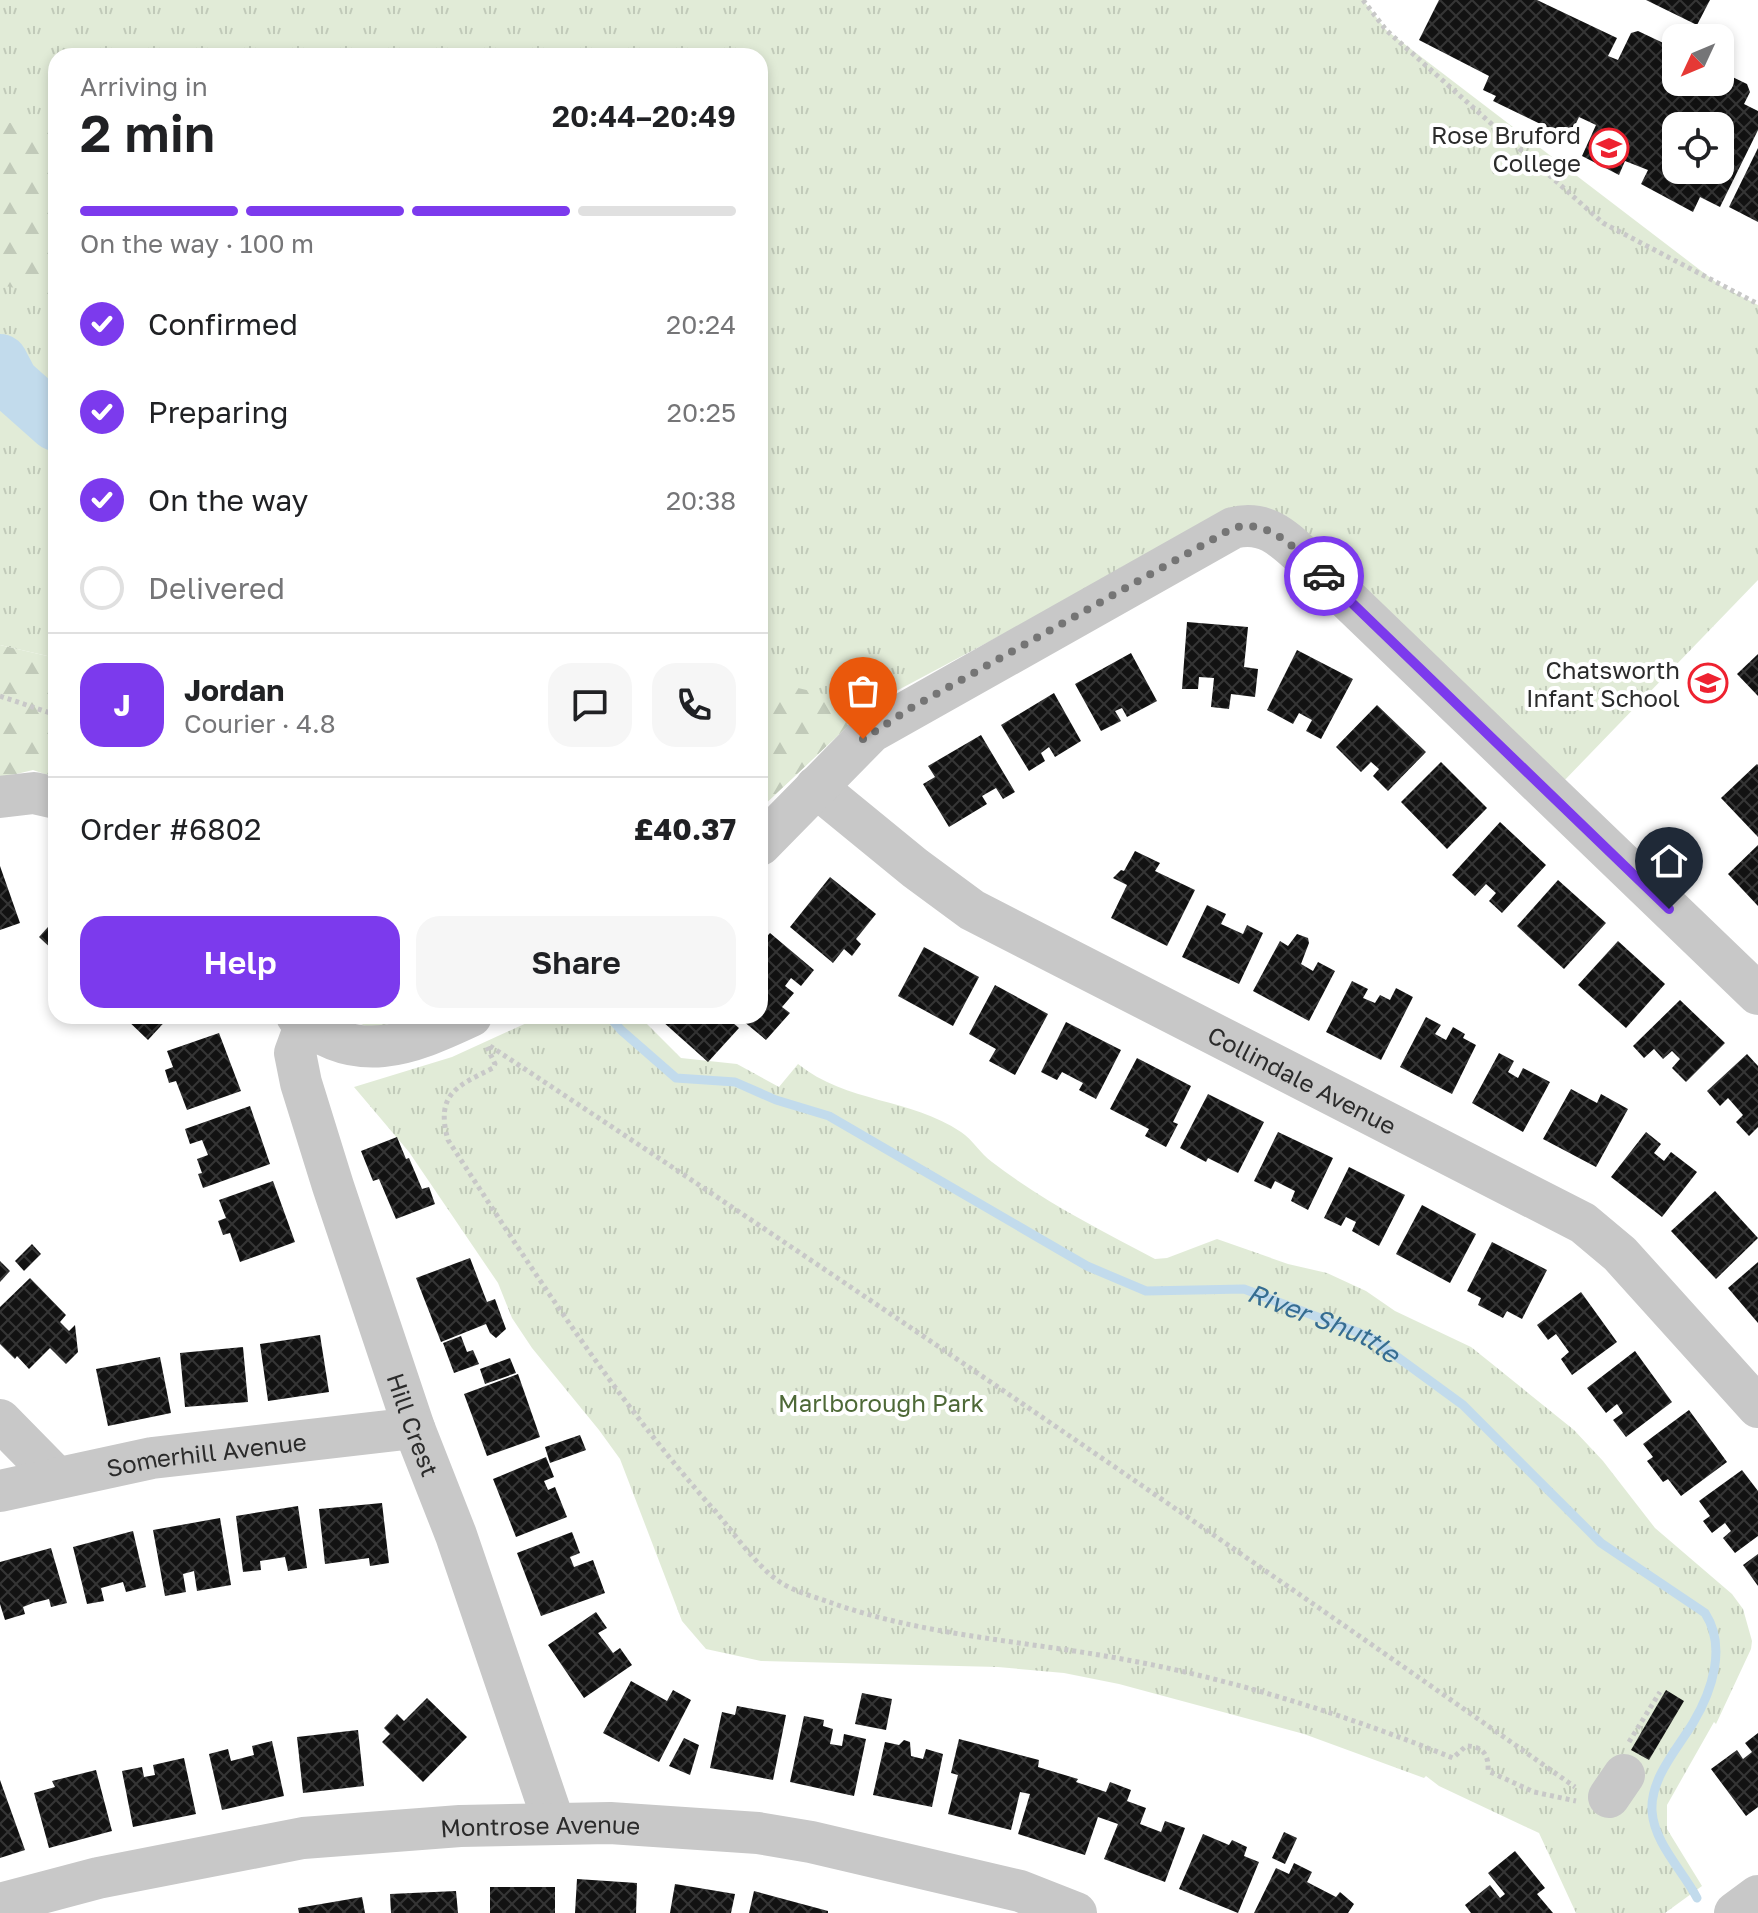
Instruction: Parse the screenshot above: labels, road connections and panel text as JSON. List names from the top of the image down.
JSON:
{
  "streets": {
    "street": [
      "Collindale Avenue",
      "Hill Crest",
      "Somerhill Avenue",
      "Montrose Avenue"
    ]
  },
  "crossings": [
    ["Hill Crest", "Somerhill Avenue"],
    ["Hill Crest", "Montrose Avenue"]
  ],
  "water": ["River Shuttle"],
  "parks": ["Marlborough Park"],
  "places": {
    "school or university": ["Rose Bruford College", "Chatsworth Infant School"]
  },
  "north": "bottom left",
  "page": {
    "heading": ["2 min", "Arriving in", "20:44–20:49"],
    "panel": [
      "Jordan",
      "Courier · 4.8",
      "Order #6802",
      "£40.37"
    ],
    "bar": "On the way · 100 m",
    "list": [
      ["Confirmed", "20:24"],
      ["Preparing", "20:25"],
      ["On the way", "20:38"],
      "Delivered"
    ],
    "round": "J",
    "buttons": ["Help", "Share"]
  }
}
